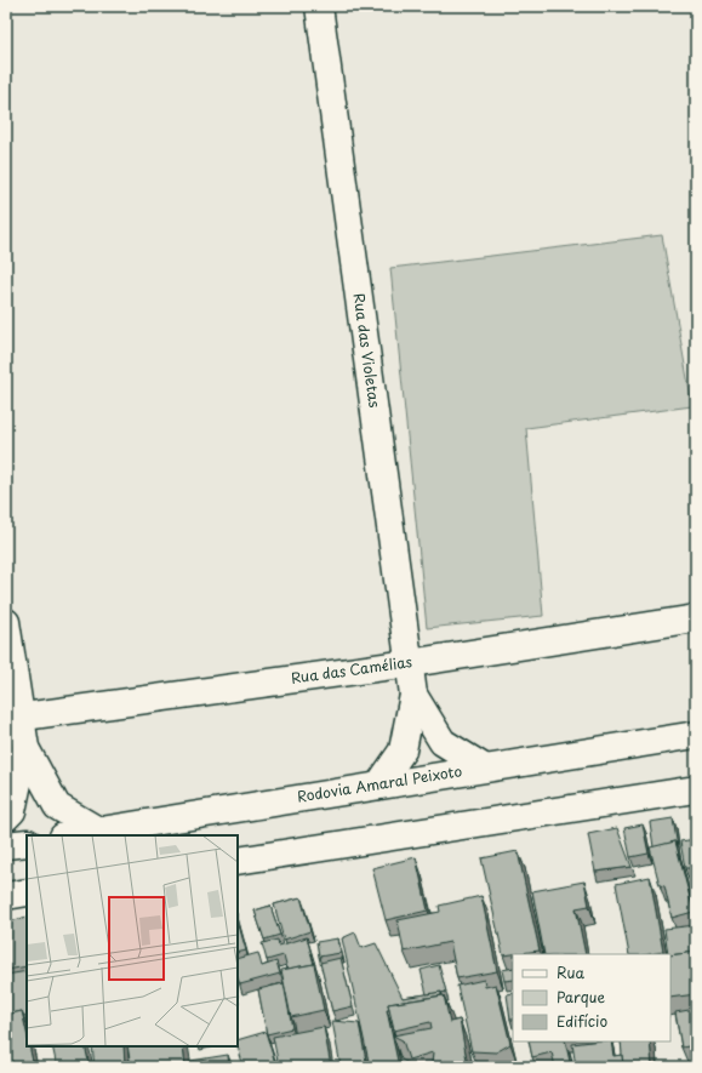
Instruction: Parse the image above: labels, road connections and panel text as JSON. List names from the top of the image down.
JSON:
{
  "streets": {
    "main road": ["Rua das Violetas", "Rua das Camélias", "Rodovia Amaral Peixoto"]
  },
  "crossings": [
    ["Rua das Violetas", "Rua das Camélias"],
    ["Rua das Violetas", "Rodovia Amaral Peixoto"]
  ],
  "legend": ["Rua", "Parque", "Edifício"]
}
